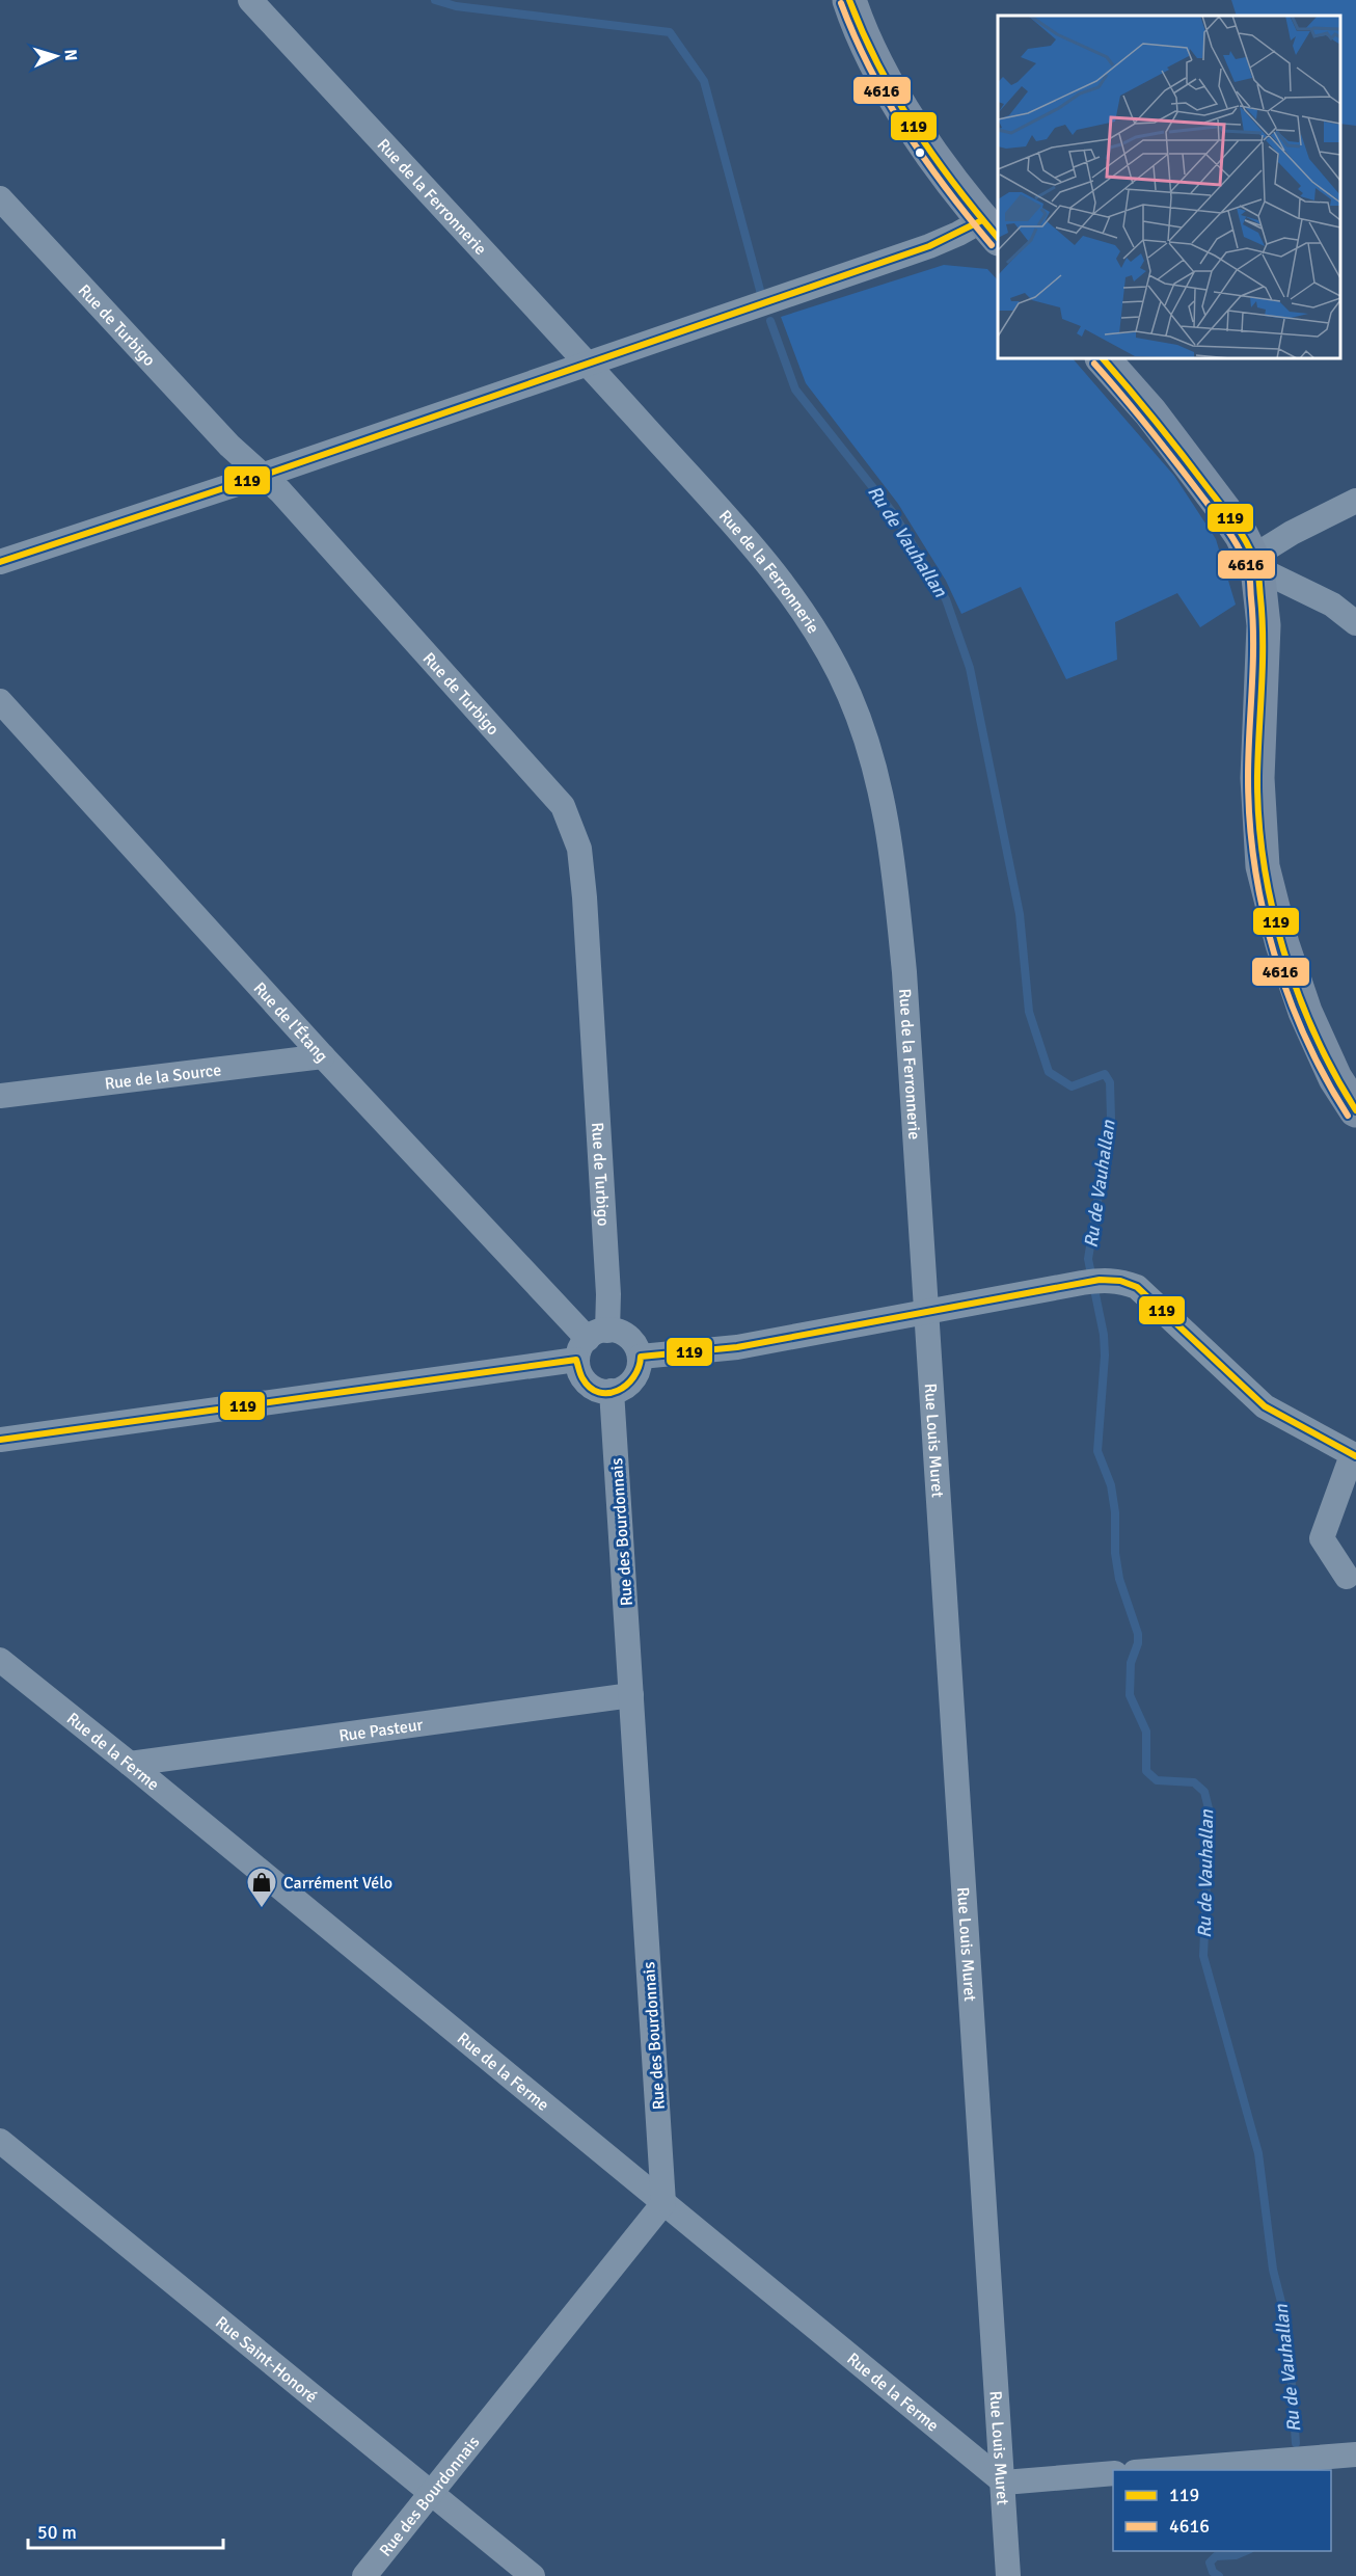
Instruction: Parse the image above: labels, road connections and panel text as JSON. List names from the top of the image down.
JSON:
{
  "streets": {
    "street": [
      "Rue de la Ferronnerie",
      "Rue de Turbigo",
      "Rue de l'Étang",
      "Rue de la Source",
      "Rue Louis Muret",
      "Rue des Bourdonnais",
      "Rue Pasteur",
      "Rue de la Ferme",
      "Rue Saint-Honoré"
    ]
  },
  "crossings": [
    ["Rue de la Ferronnerie", "Rue Louis Muret"],
    ["Rue de Turbigo", "Rue de l'Étang"],
    ["Rue de Turbigo", "Rue des Bourdonnais"],
    ["Rue de l'Étang", "Rue de la Source"],
    ["Rue de l'Étang", "Rue des Bourdonnais"],
    ["Rue Louis Muret", "Rue de la Ferme"],
    ["Rue des Bourdonnais", "Rue Pasteur"],
    ["Rue des Bourdonnais", "Rue de la Ferme"],
    ["Rue des Bourdonnais", "Rue Saint-Honoré"],
    ["Rue Pasteur", "Rue de la Ferme"]
  ],
  "water": ["Ru de Vauhallan"],
  "places": {
    "shop": ["Carrément Vélo"]
  },
  "lines": ["transit line 119", "transit line 4616"],
  "legend": ["119", "4616"],
  "scale_bar": "50 m",
  "north": "right"
}
